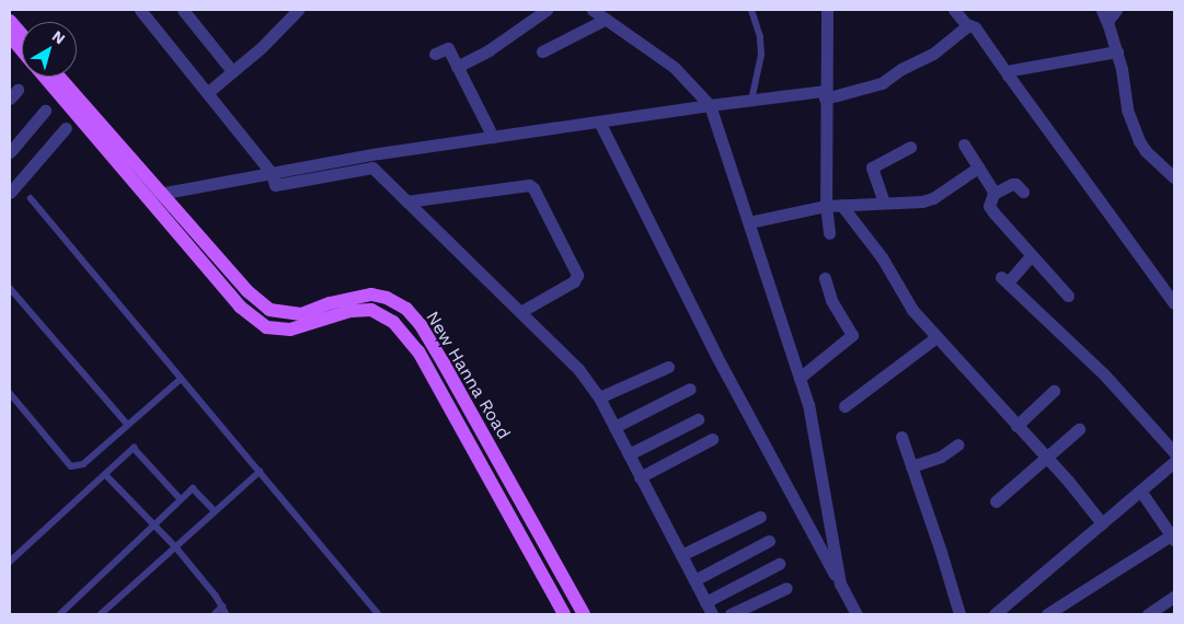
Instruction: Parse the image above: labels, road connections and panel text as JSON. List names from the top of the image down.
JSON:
{
  "streets": {
    "main road": ["New Hanna Road"]
  },
  "north": "top right"
}
